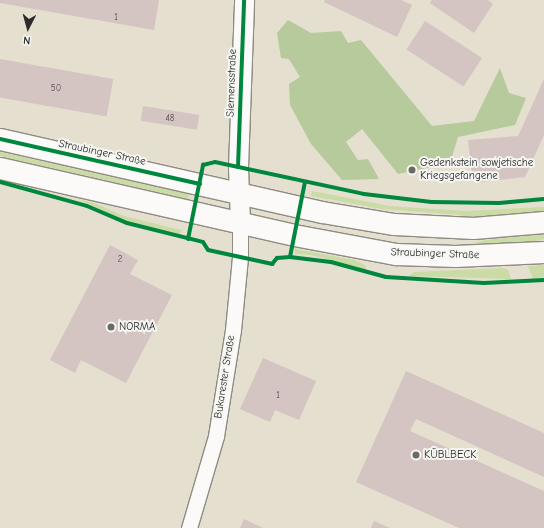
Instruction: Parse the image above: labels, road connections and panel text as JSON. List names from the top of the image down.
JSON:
{
  "streets": {
    "main road": ["Straubinger Straße"],
    "street": ["Siemensstraße", "Bukarester Straße"]
  },
  "crossings": [
    ["Siemensstraße", "Straubinger Straße"],
    ["Siemensstraße", "Bukarester Straße"],
    ["Straubinger Straße", "Bukarester Straße"]
  ],
  "places": ["Gedenkstein sowjetische Kriegsgefangene", "NORMA", "KÜBLBECK"],
  "house_numbers": [
    "1",
    "50",
    "48",
    "2",
    "1"
  ],
  "north": "bottom"
}
